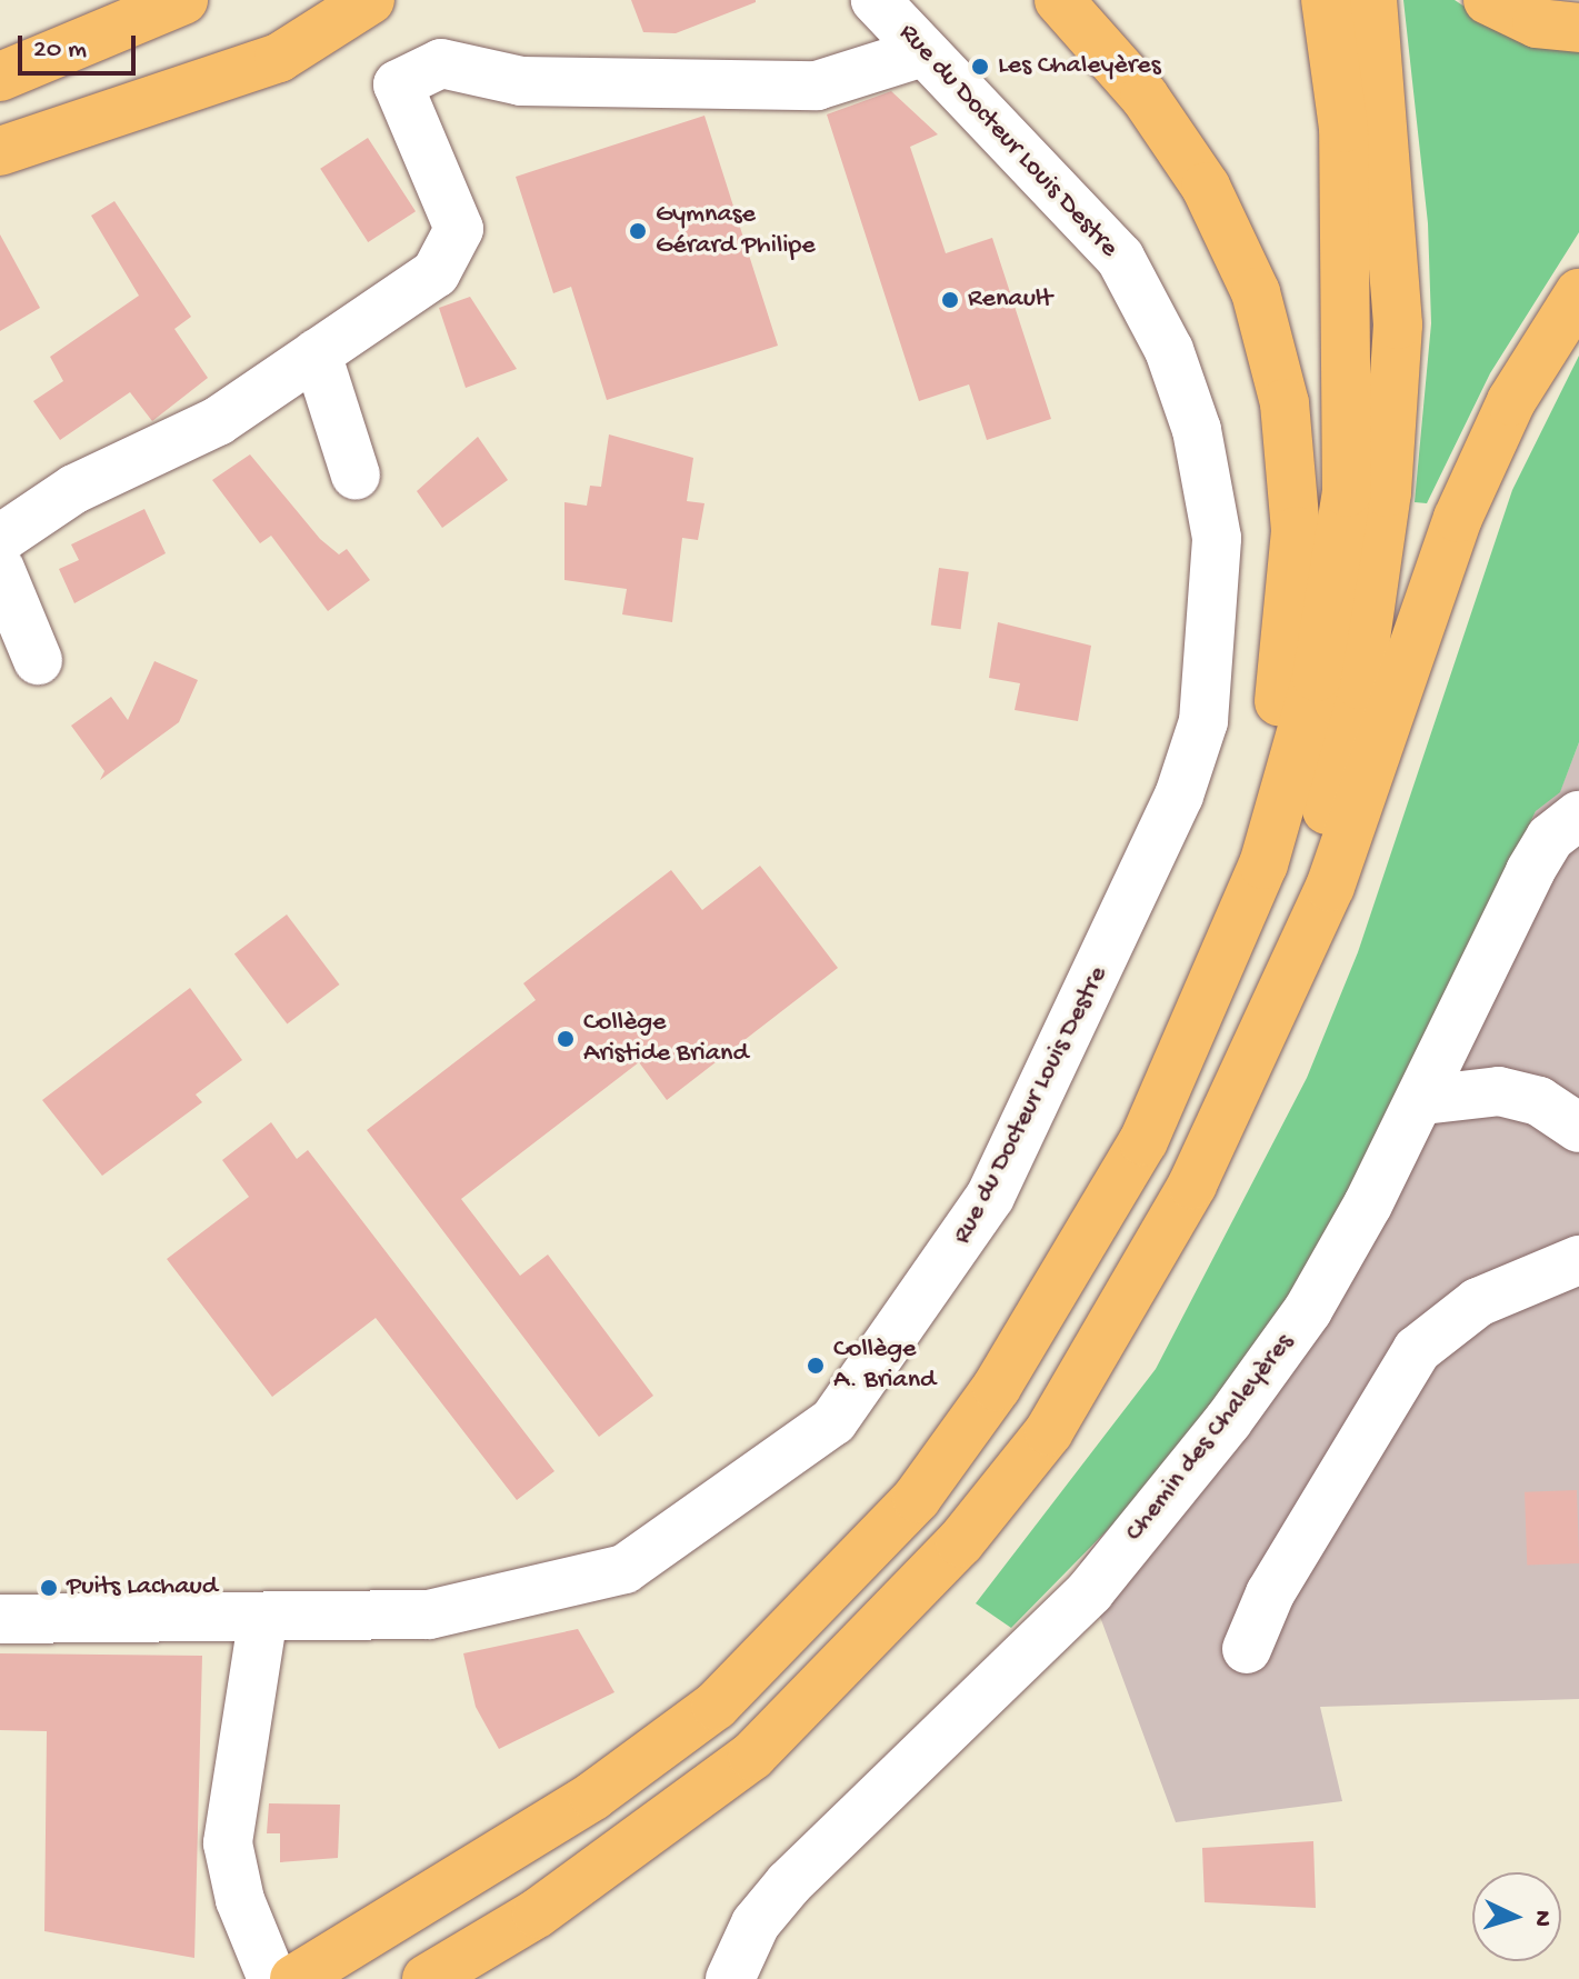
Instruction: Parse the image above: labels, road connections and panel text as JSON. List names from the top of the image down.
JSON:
{
  "streets": {
    "street": ["Rue du Docteur Louis Destre", "Chemin des Chaleyères"]
  },
  "places": [
    "Les Chaleyères",
    "Gymnase Gérard Philipe",
    "Renault",
    "Collège Aristide Briand",
    "Collège A. Briand",
    "Puits Lachaud"
  ],
  "scale_bar": "20 m",
  "north": "right"
}
